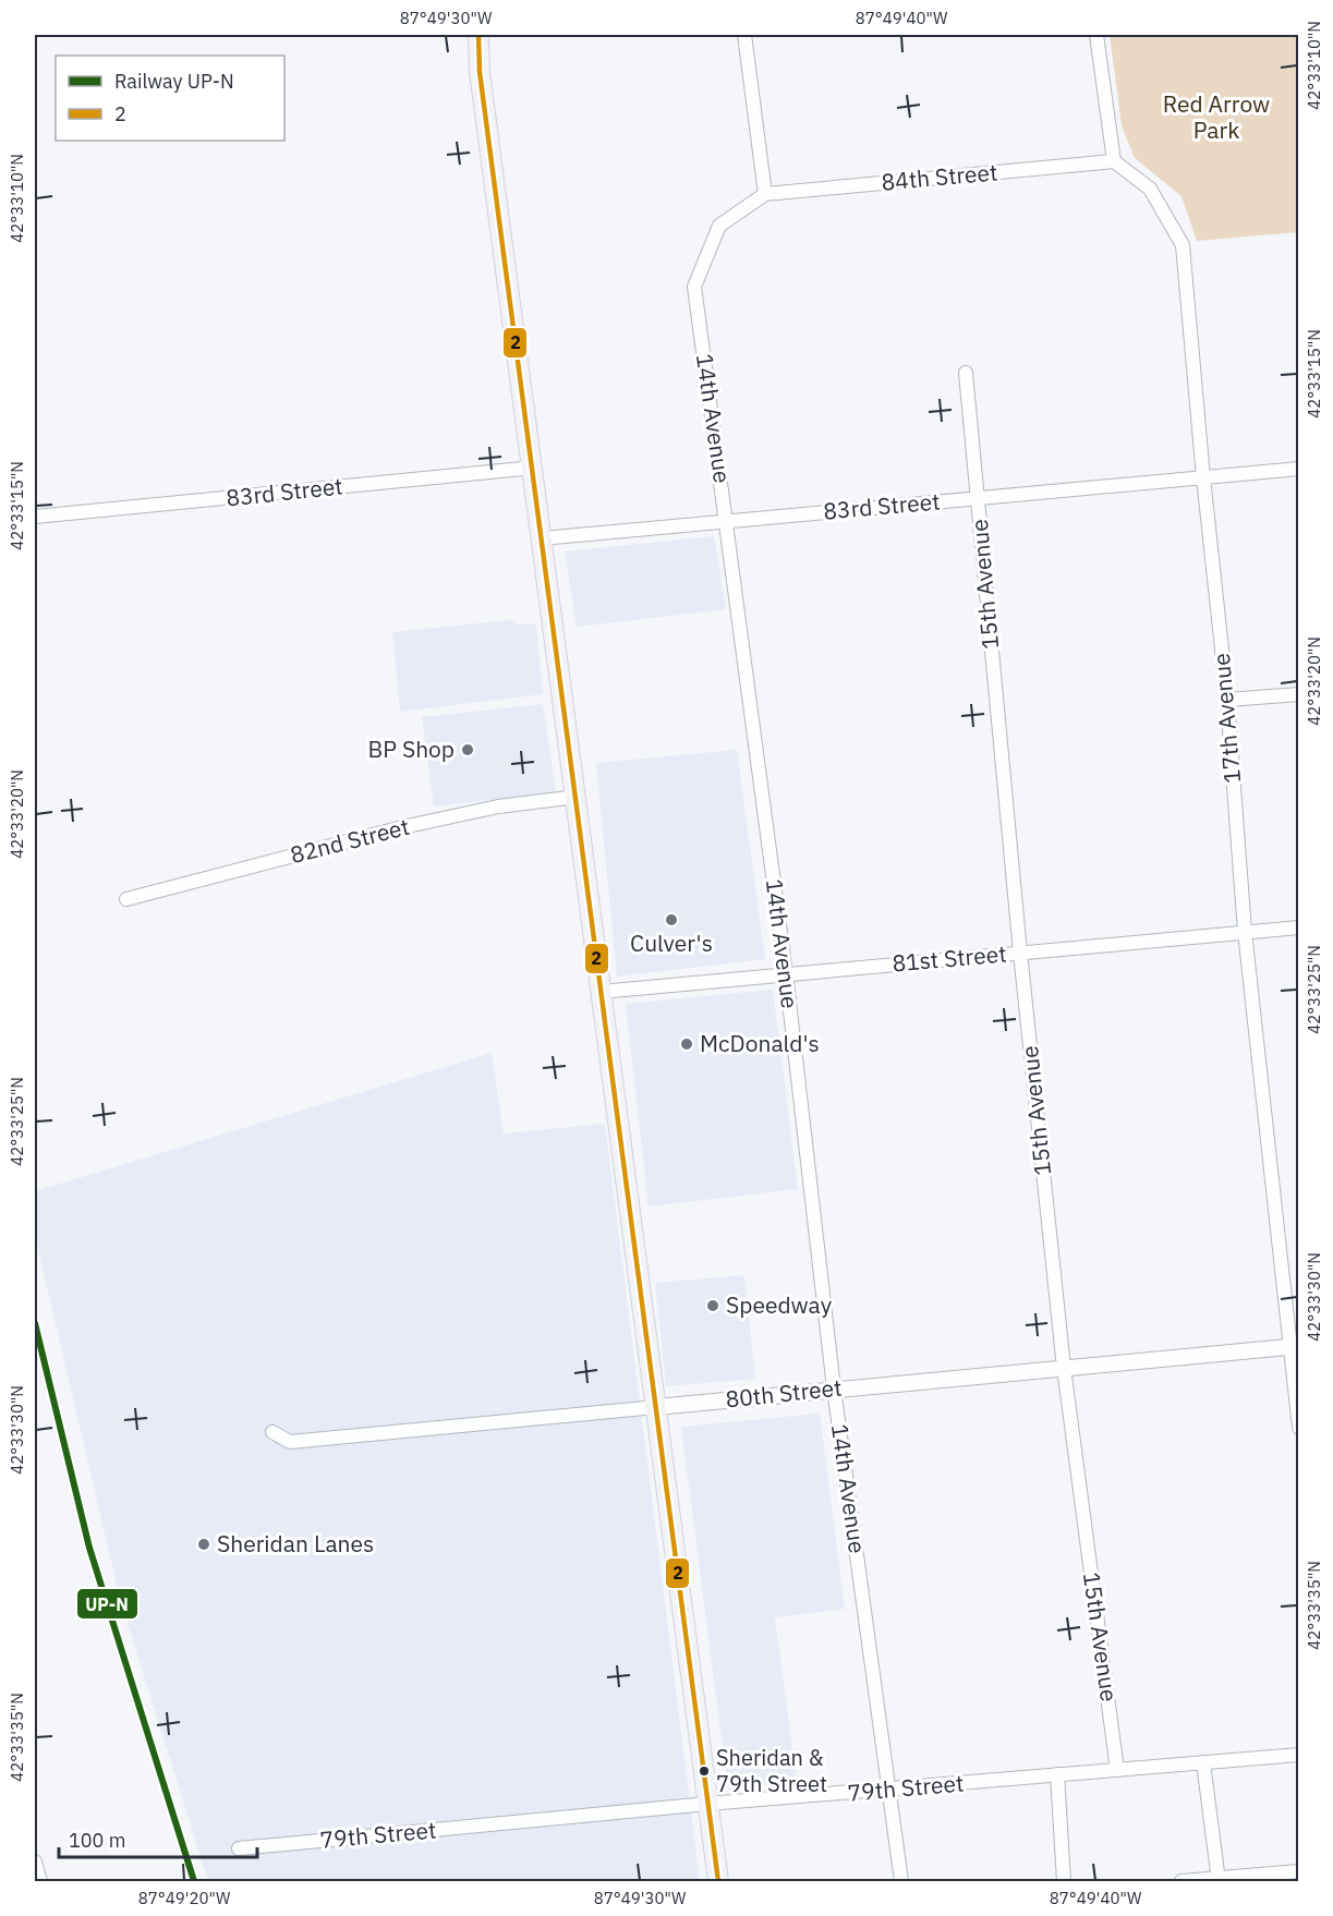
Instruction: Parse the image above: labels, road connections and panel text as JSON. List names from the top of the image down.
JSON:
{
  "streets": {
    "street": [
      "84th Street",
      "14th Avenue",
      "83rd Street",
      "15th Avenue",
      "17th Avenue",
      "82nd Street",
      "81st Street",
      "80th Street",
      "79th Street"
    ]
  },
  "crossings": [
    ["84th Street", "14th Avenue"],
    ["84th Street", "17th Avenue"],
    ["14th Avenue", "83rd Street"],
    ["14th Avenue", "81st Street"],
    ["14th Avenue", "80th Street"],
    ["14th Avenue", "79th Street"],
    ["83rd Street", "15th Avenue"],
    ["83rd Street", "17th Avenue"],
    ["15th Avenue", "81st Street"],
    ["15th Avenue", "80th Street"],
    ["15th Avenue", "79th Street"],
    ["17th Avenue", "81st Street"],
    ["17th Avenue", "80th Street"]
  ],
  "parks": ["Red Arrow Park"],
  "places": [
    "BP Shop",
    "Culver's",
    "McDonald's",
    "Speedway",
    "Sheridan Lanes",
    "Sheridan & 79th Street"
  ],
  "lines": ["transit line 2", "rail line UP-N"],
  "legend": ["Railway UP-N", "2"],
  "scale_bar": "100 m",
  "coordinates": [
    "87°49'30\"W",
    "87°49'40\"W",
    "42°33'10\"N",
    "42°33'15\"N",
    "42°33'20\"N",
    "42°33'25\"N",
    "42°33'30\"N",
    "42°33'35\"N",
    "87°49'20\"W"
  ]
}
